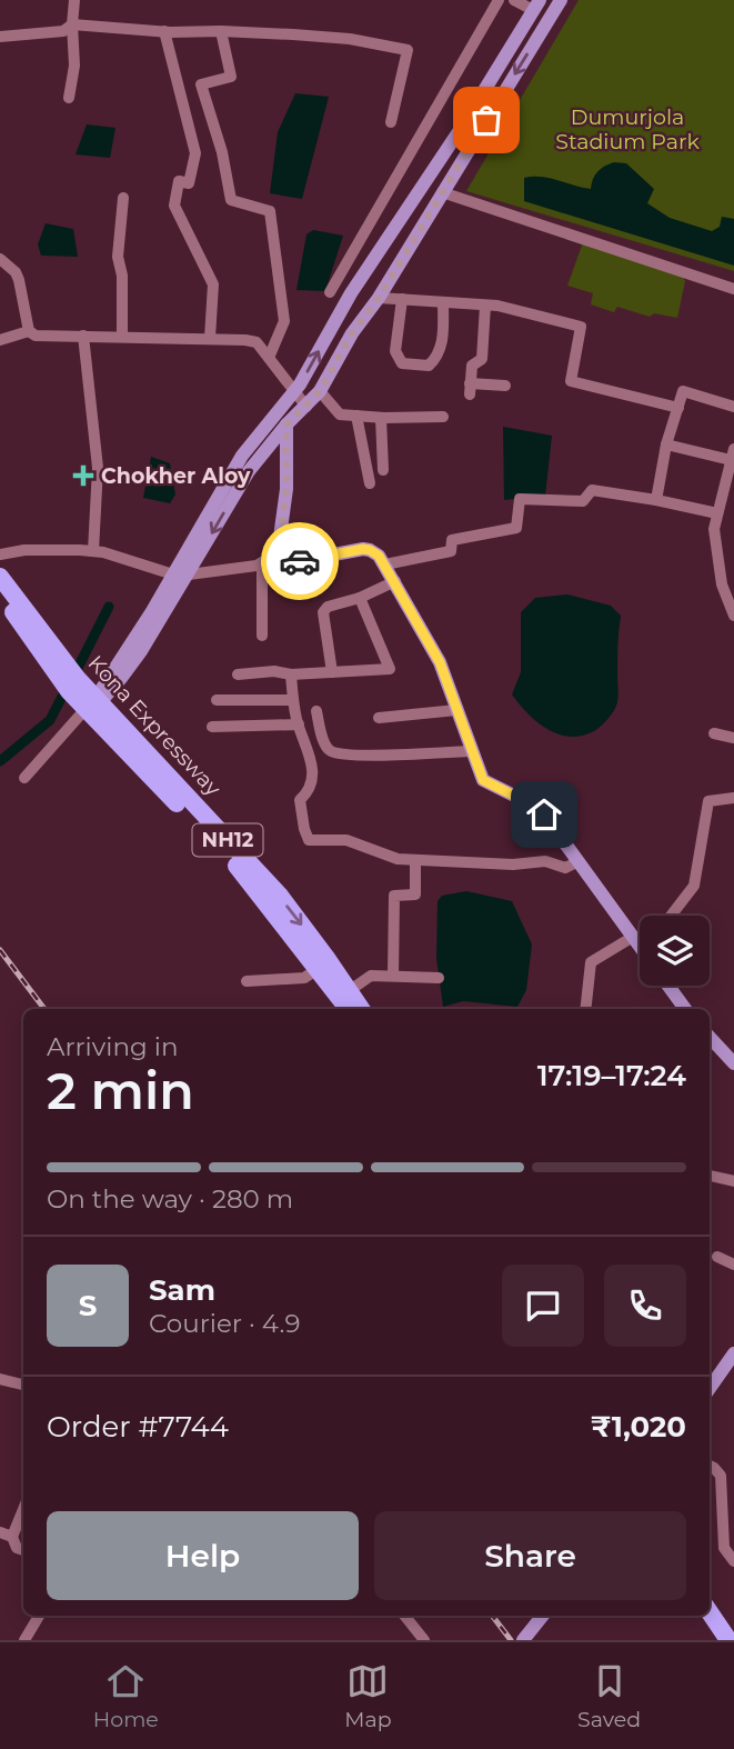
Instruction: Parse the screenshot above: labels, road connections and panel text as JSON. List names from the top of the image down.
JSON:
{
  "streets": {
    "highway": ["Kona Expressway", "NH12"]
  },
  "parks": ["Dumurjola Stadium Park"],
  "places": {
    "health": ["Chokher Aloy"]
  },
  "page": {
    "heading": ["2 min", "Arriving in", "17:19–17:24"],
    "panel": [
      "Sam",
      "Courier · 4.9",
      "Order #7744",
      "₹1,020"
    ],
    "bar": "On the way · 280 m",
    "round": "S",
    "buttons": ["Help", "Share"],
    "tabs": ["Home", "Map", "Saved"]
  }
}
